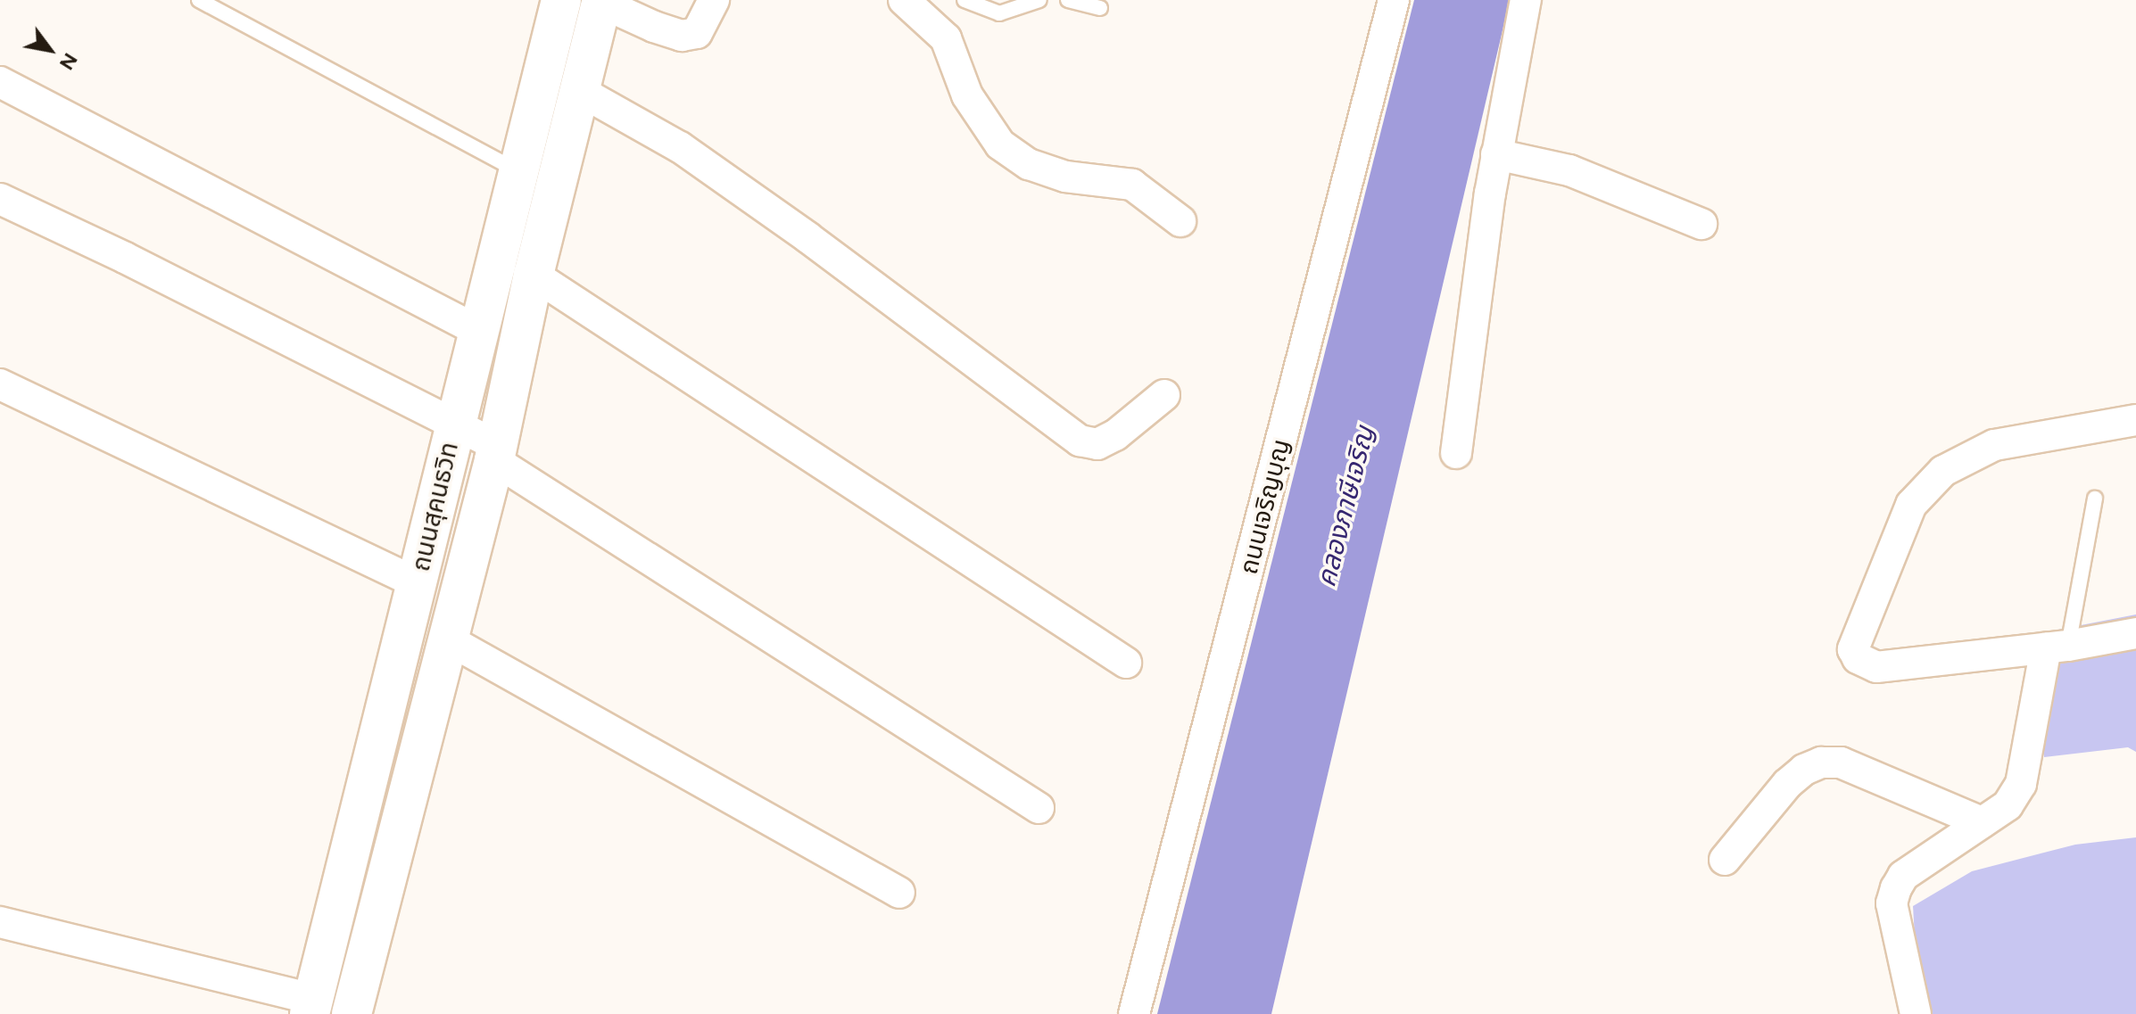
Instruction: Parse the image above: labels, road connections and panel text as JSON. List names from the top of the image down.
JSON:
{
  "streets": {
    "main road": ["ถนนสุคนธวิท"],
    "street": ["ถนนเจริญบุญ"]
  },
  "water": ["คลองภาษีเจริญ"],
  "north": "bottom right"
}
